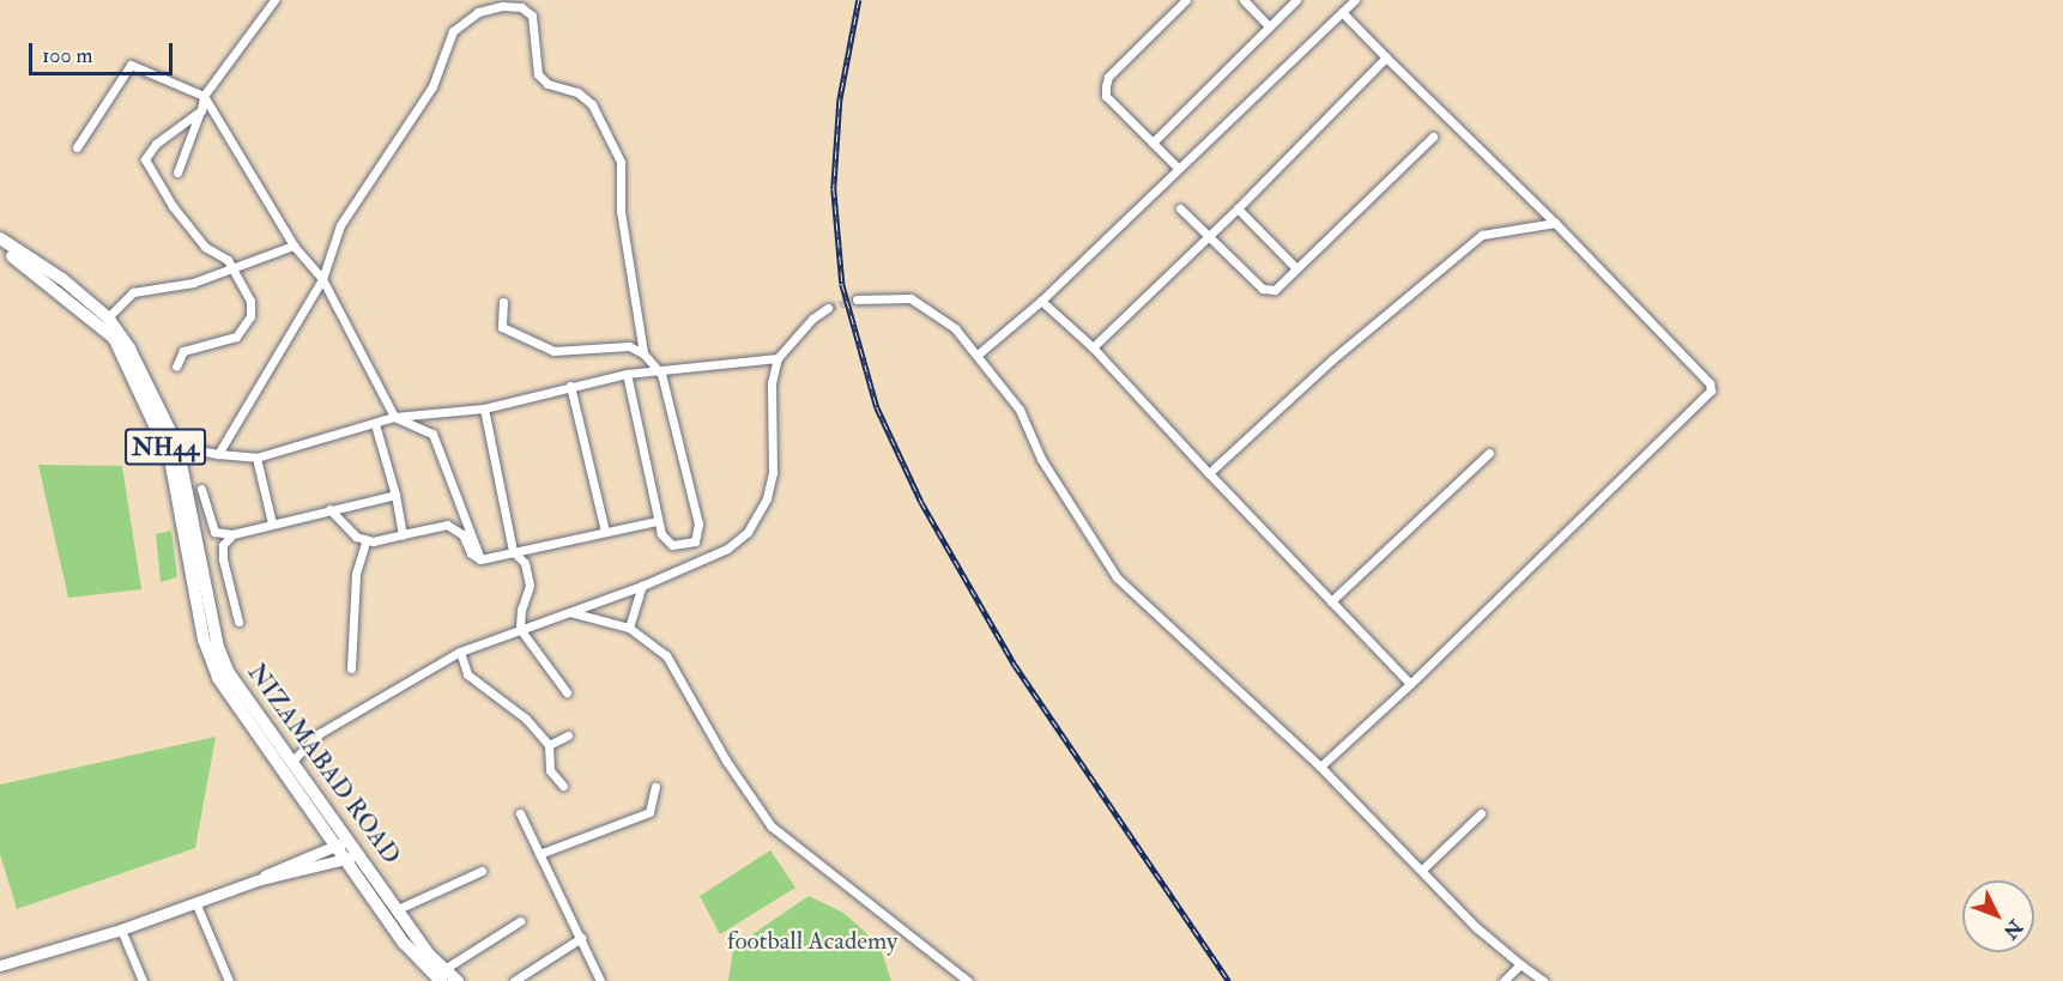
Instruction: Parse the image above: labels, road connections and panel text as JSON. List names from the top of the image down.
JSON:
{
  "streets": {
    "highway": ["NH44", "NIZAMABAD ROAD"]
  },
  "parks": ["football Academy"],
  "scale_bar": "100 m",
  "north": "bottom right"
}
